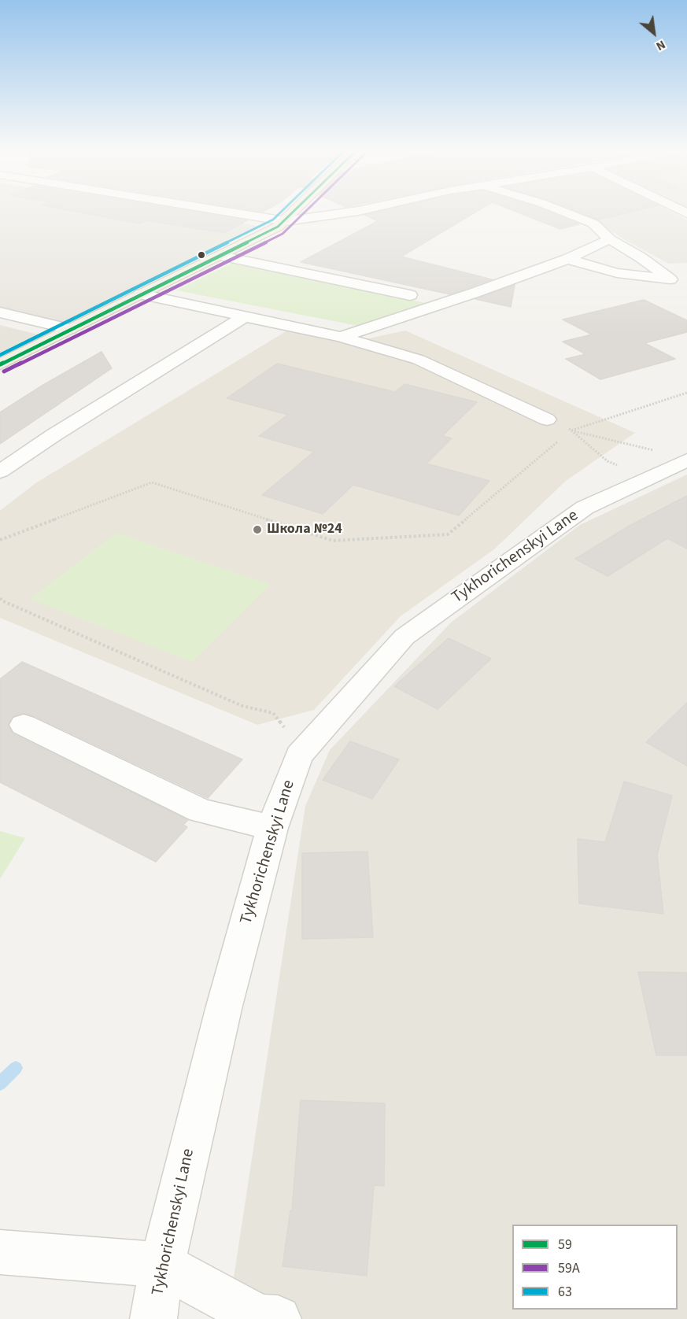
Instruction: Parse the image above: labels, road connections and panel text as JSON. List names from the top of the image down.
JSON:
{
  "streets": {
    "street": ["Tykhorichenskyi Lane"]
  },
  "places": ["Школа №24"],
  "lines": ["transit line 59", "transit line 59А", "transit line 63"],
  "legend": ["59", "59А", "63"],
  "north": "bottom right"
}
